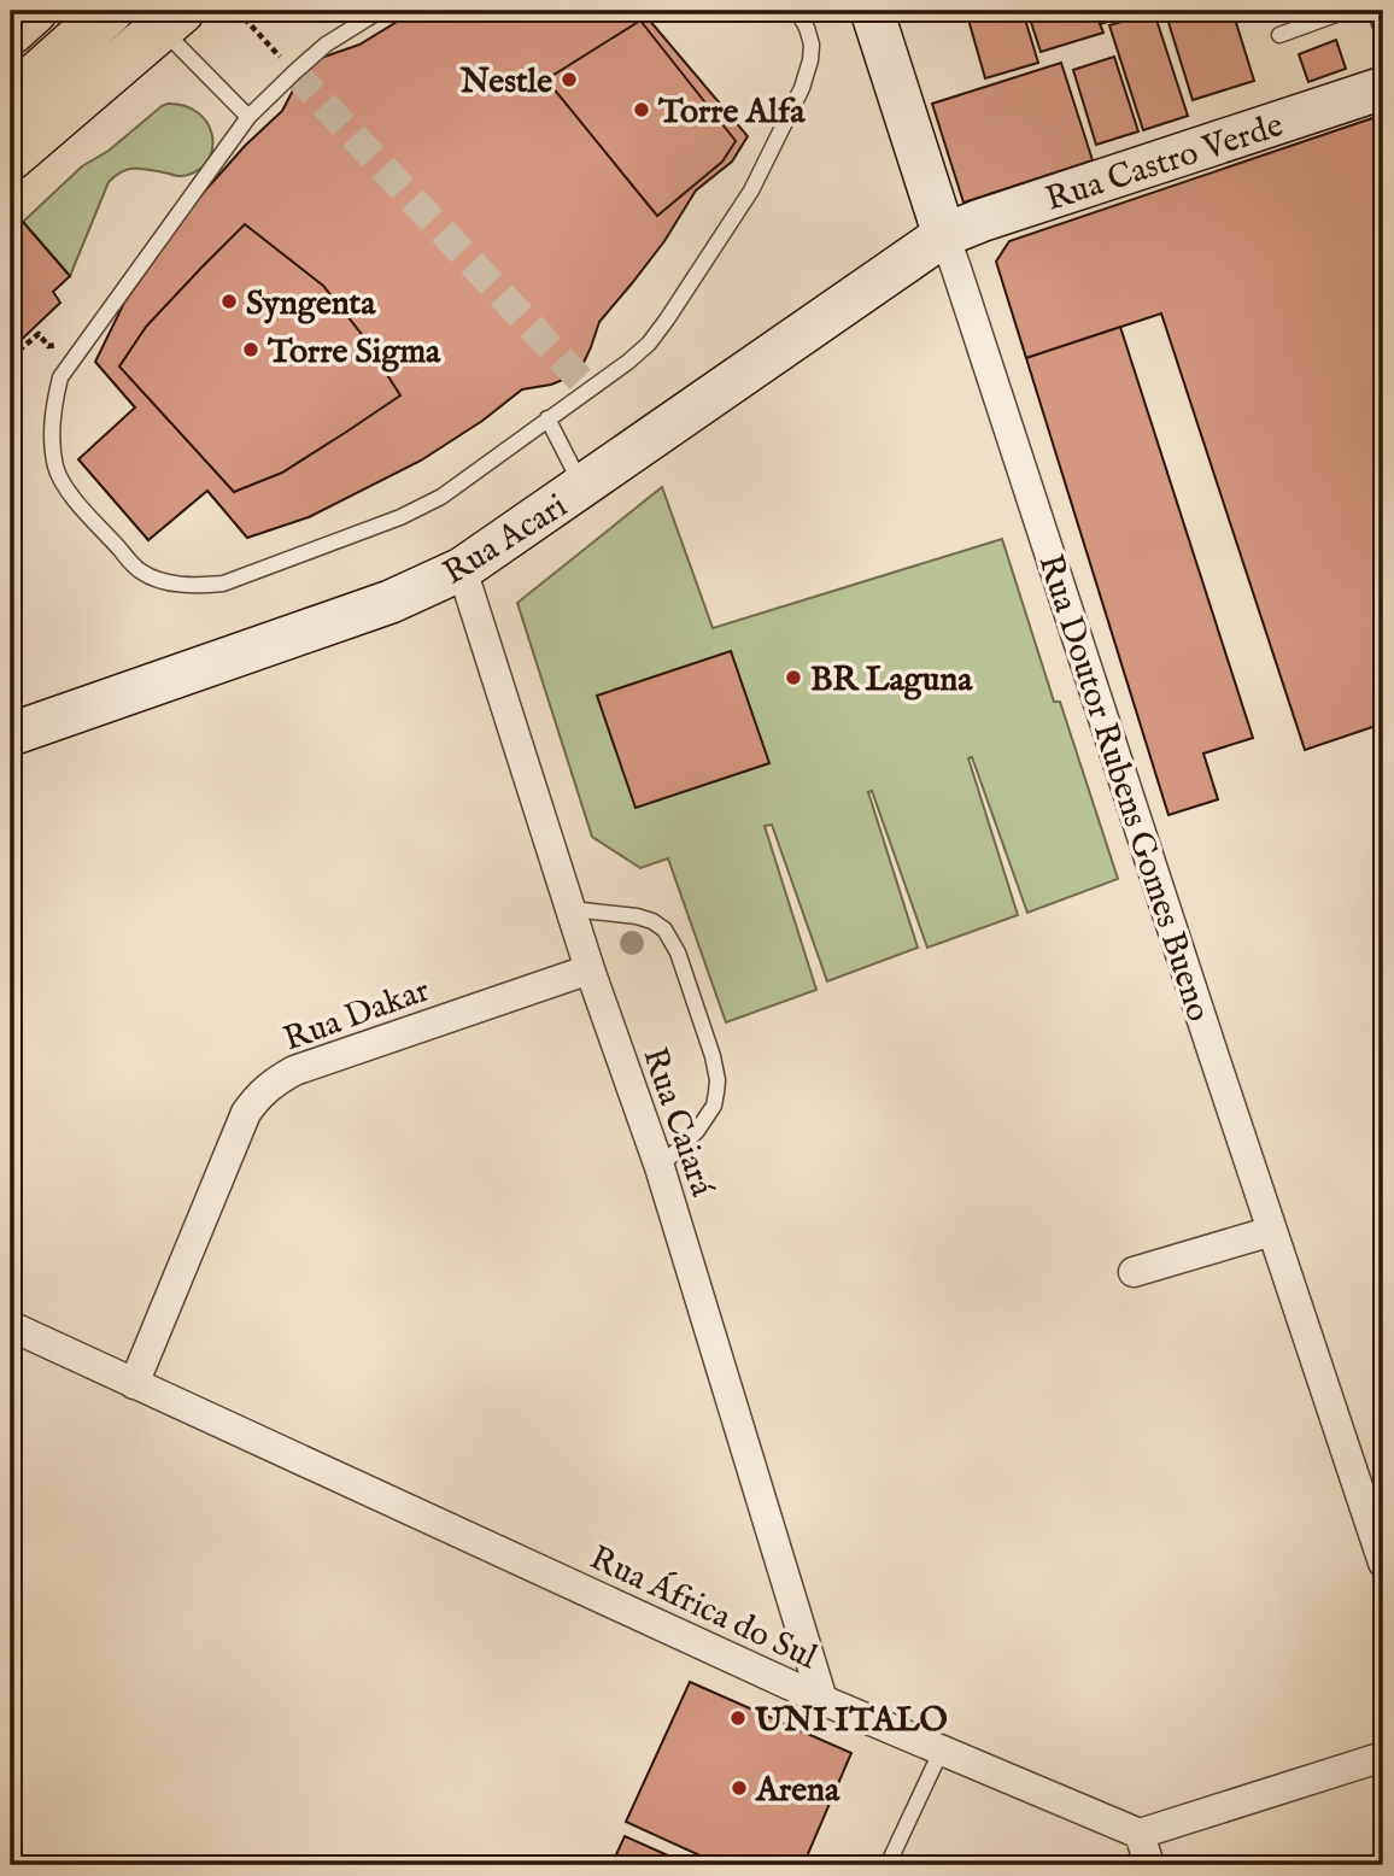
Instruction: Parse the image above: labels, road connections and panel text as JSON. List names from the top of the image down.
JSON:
{
  "streets": {
    "street": [
      "Rua Castro Verde",
      "Rua Acari",
      "Rua Doutor Rubens Gomes Bueno",
      "Rua Dakar",
      "Rua Caiará",
      "Rua África do Sul"
    ]
  },
  "crossings": [
    ["Rua Castro Verde", "Rua Acari"],
    ["Rua Castro Verde", "Rua Doutor Rubens Gomes Bueno"],
    ["Rua Acari", "Rua Doutor Rubens Gomes Bueno"],
    ["Rua Acari", "Rua Caiará"],
    ["Rua Dakar", "Rua Caiará"],
    ["Rua Dakar", "Rua África do Sul"],
    ["Rua Caiará", "Rua África do Sul"]
  ],
  "places": [
    "Nestle",
    "Torre Alfa",
    "Syngenta",
    "Torre Sigma",
    "BR Laguna",
    "UNI ITALO",
    "Arena"
  ]
}
